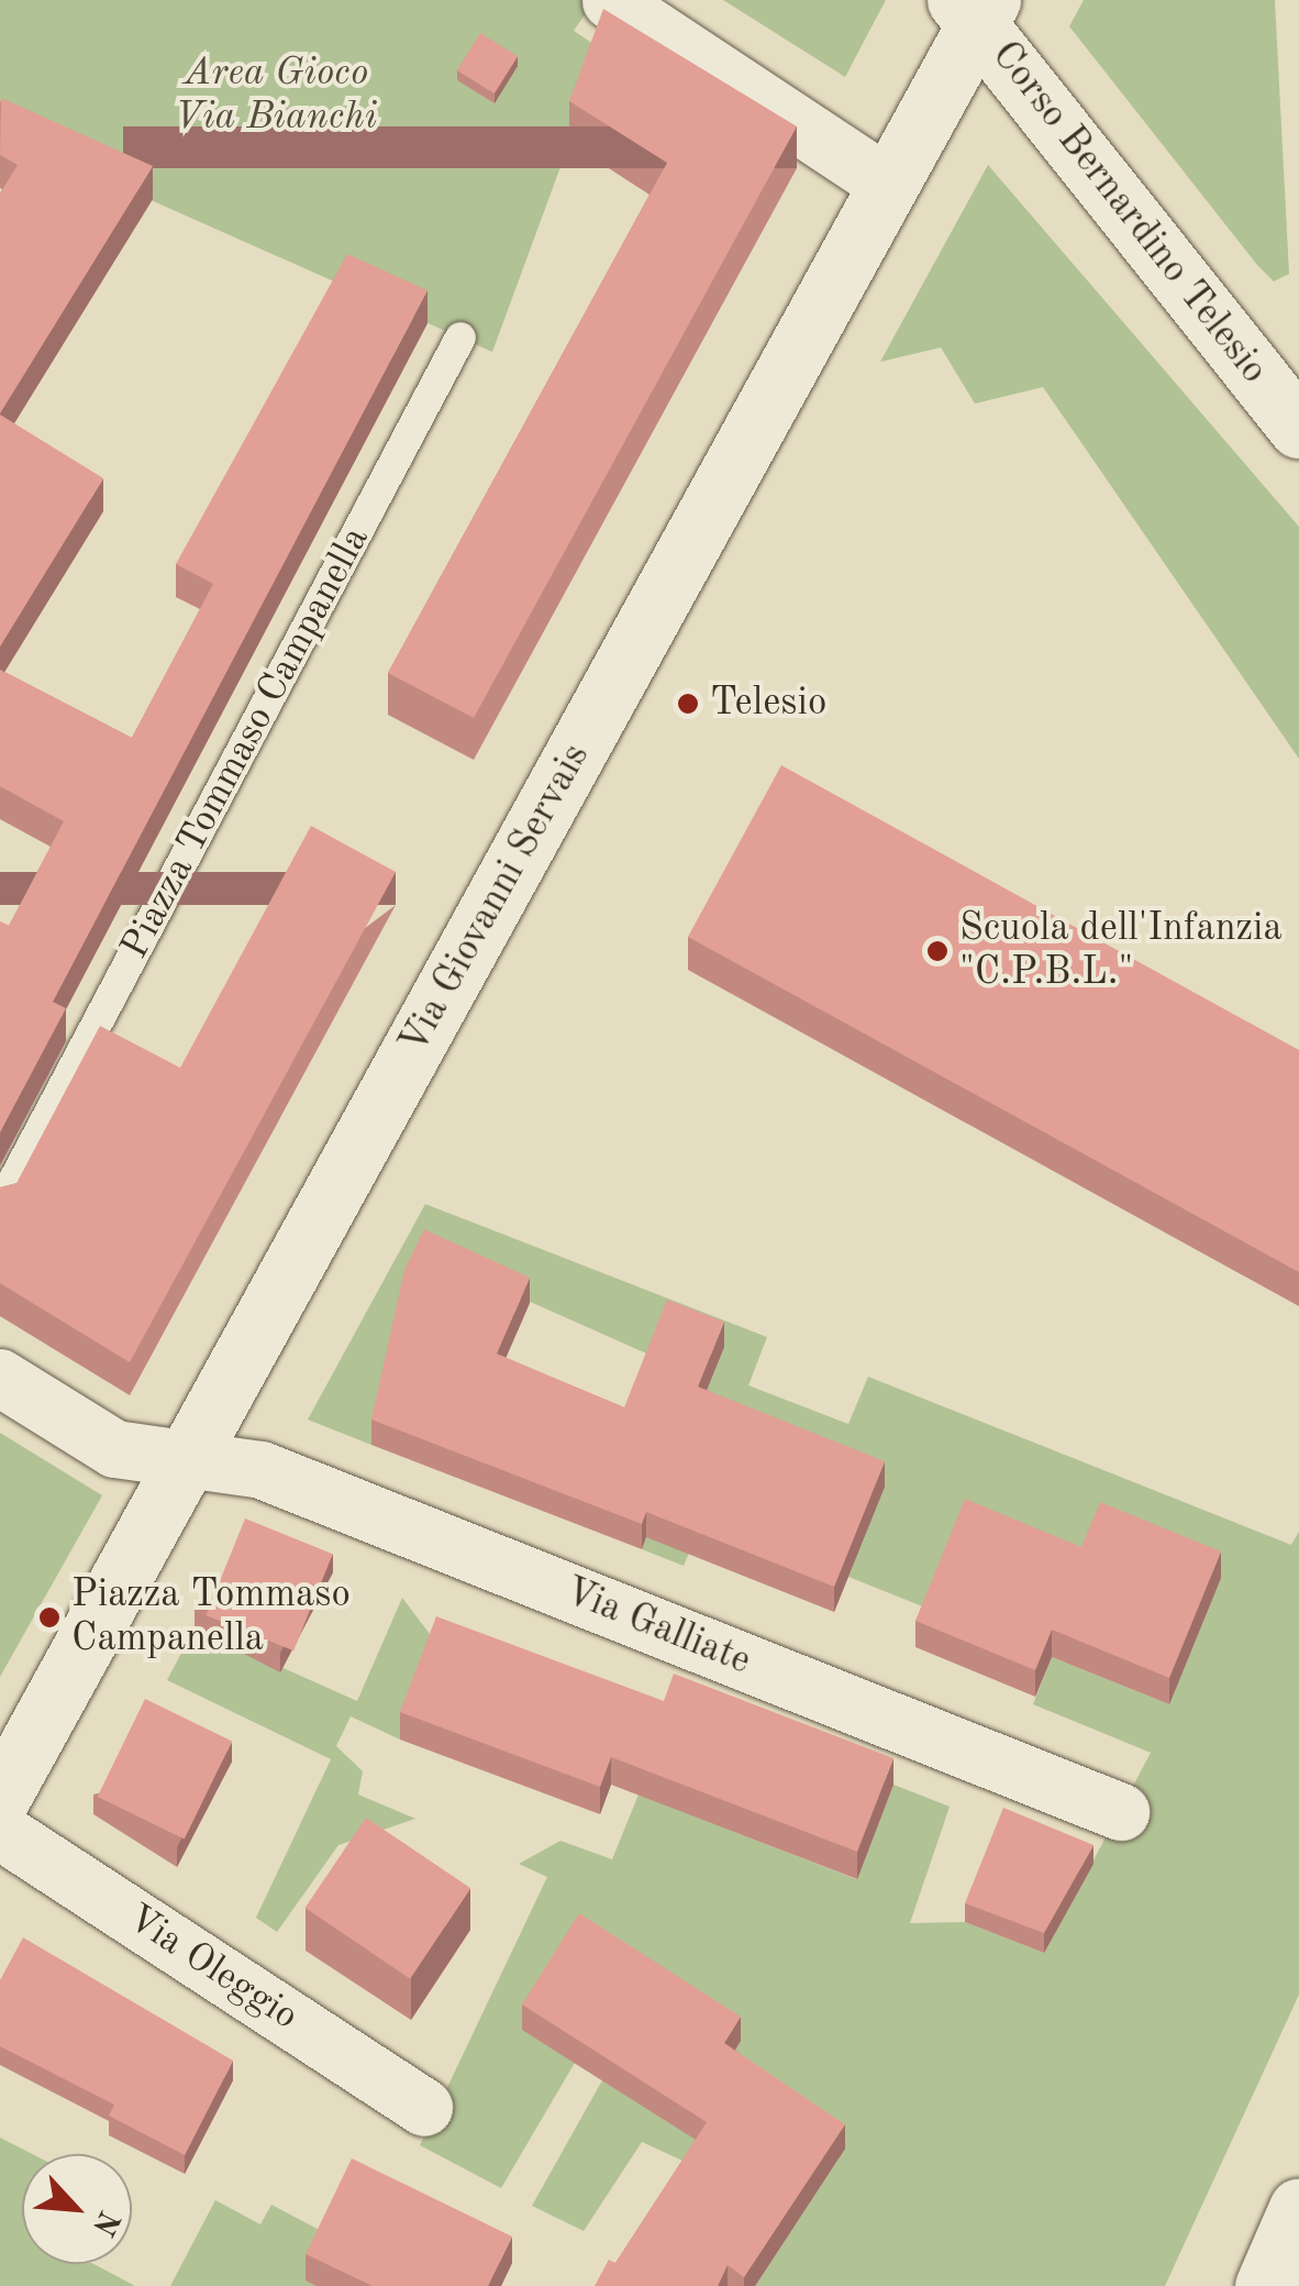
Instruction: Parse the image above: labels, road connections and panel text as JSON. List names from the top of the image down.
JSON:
{
  "streets": {
    "street": [
      "Corso Bernardino Telesio",
      "Via Giovanni Servais",
      "Via Galliate",
      "Via Oleggio"
    ],
    "lane": ["Piazza Tommaso Campanella"]
  },
  "crossings": [
    ["Corso Bernardino Telesio", "Via Giovanni Servais"],
    ["Via Giovanni Servais", "Via Galliate"]
  ],
  "parks": ["Area Gioco Via Bianchi"],
  "places": ["Telesio", "Scuola dell'Infanzia \"C.P.B.L.\"", "Piazza Tommaso Campanella"],
  "north": "bottom right"
}
